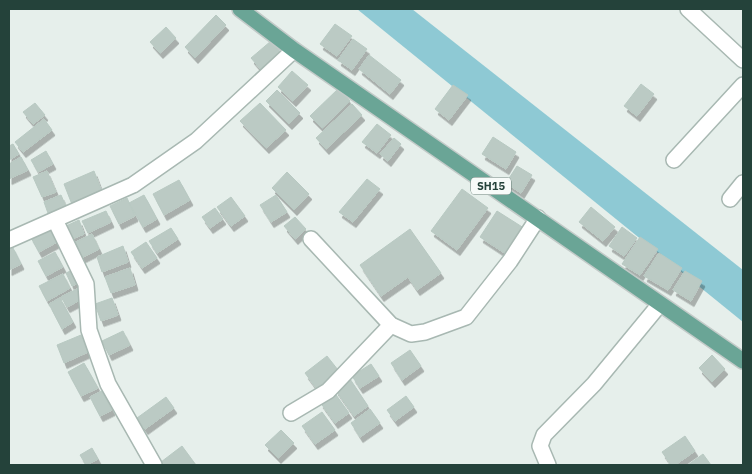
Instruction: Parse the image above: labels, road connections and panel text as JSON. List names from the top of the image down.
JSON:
{
  "streets": {
    "main road": ["SH15"]
  }
}
